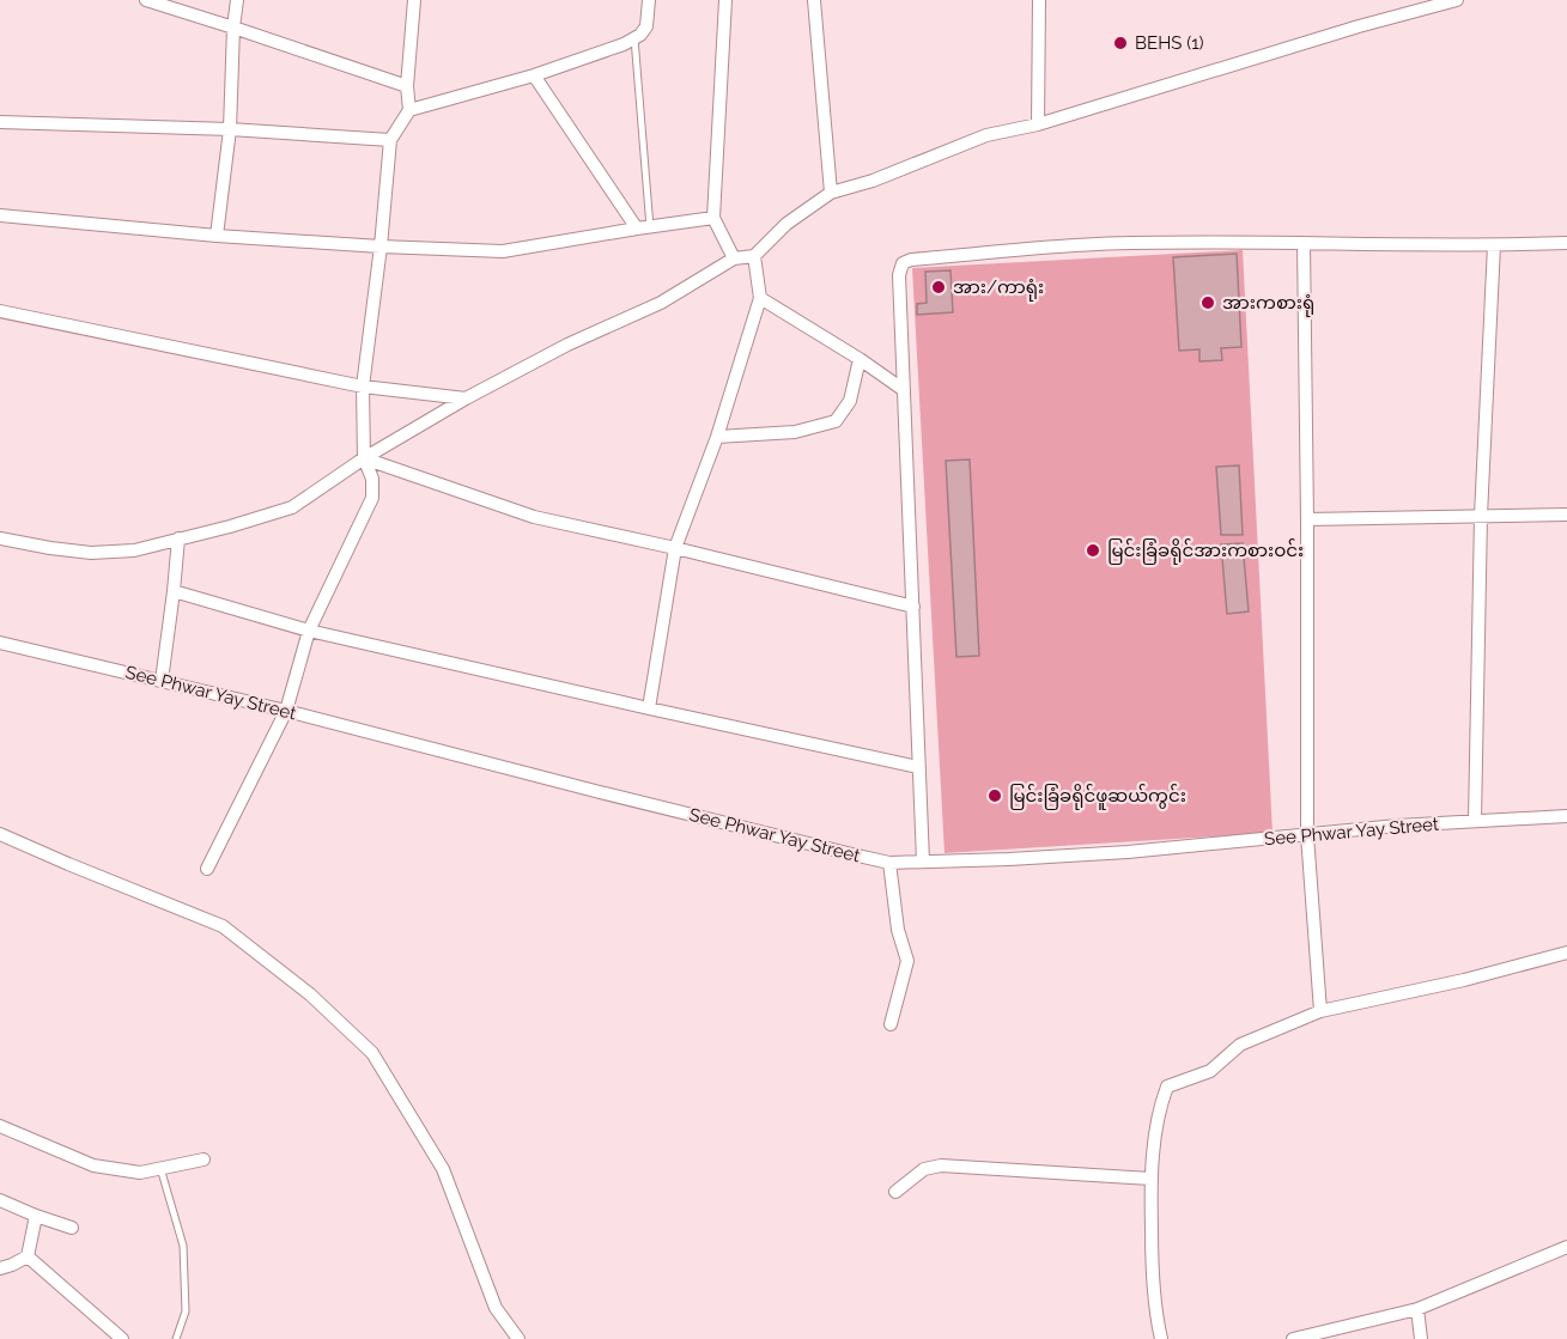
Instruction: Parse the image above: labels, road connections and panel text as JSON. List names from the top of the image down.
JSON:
{
  "streets": {
    "street": ["See Phwar Yay Street"]
  },
  "places": [
    "BEHS (1)",
    "အား/ကာရုံး",
    "အားကစားရုံ",
    "မြင်းခြံခရိုင်အားကစားဝင်း",
    "မြင်းခြံခရိုင်ဖူဆယ်ကွင်း"
  ]
}
